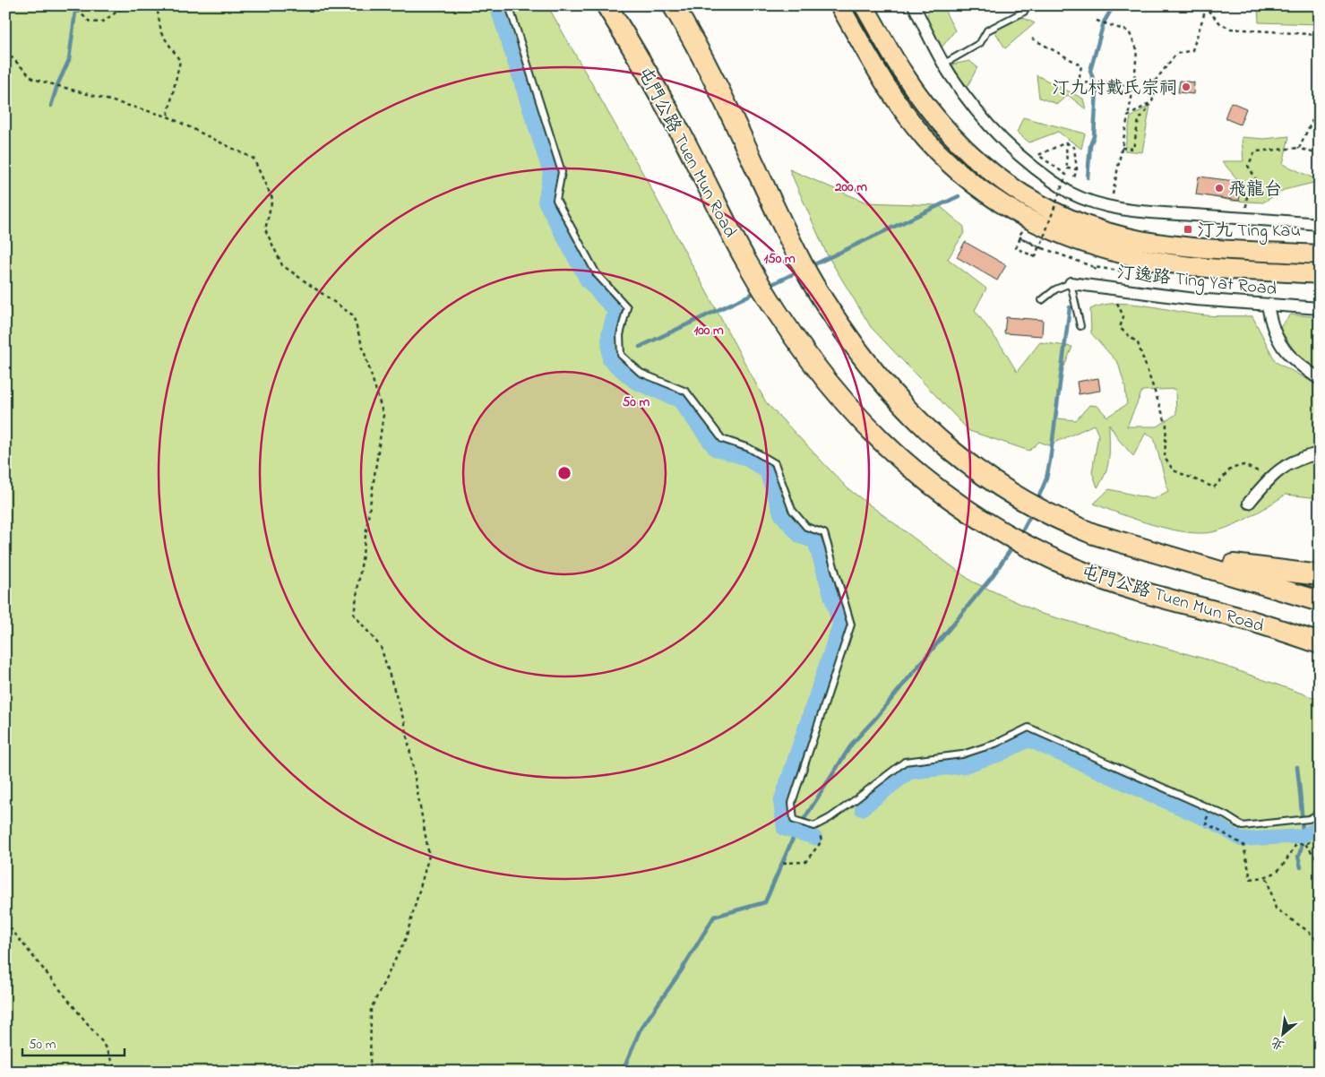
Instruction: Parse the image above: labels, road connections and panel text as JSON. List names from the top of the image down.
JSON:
{
  "streets": {
    "highway": ["屯門公路 Tuen Mun Road"],
    "street": ["汀逸路 Ting Yat Road"]
  },
  "places": {
    "other": ["汀九村戴氏宗祠", "飛龍台"],
    "transit": ["汀九 Ting Kau"]
  },
  "scale_bar": "50 m",
  "north": "bottom left",
  "rings": [
    "200 m",
    "150 m",
    "100 m",
    "50 m"
  ]
}
